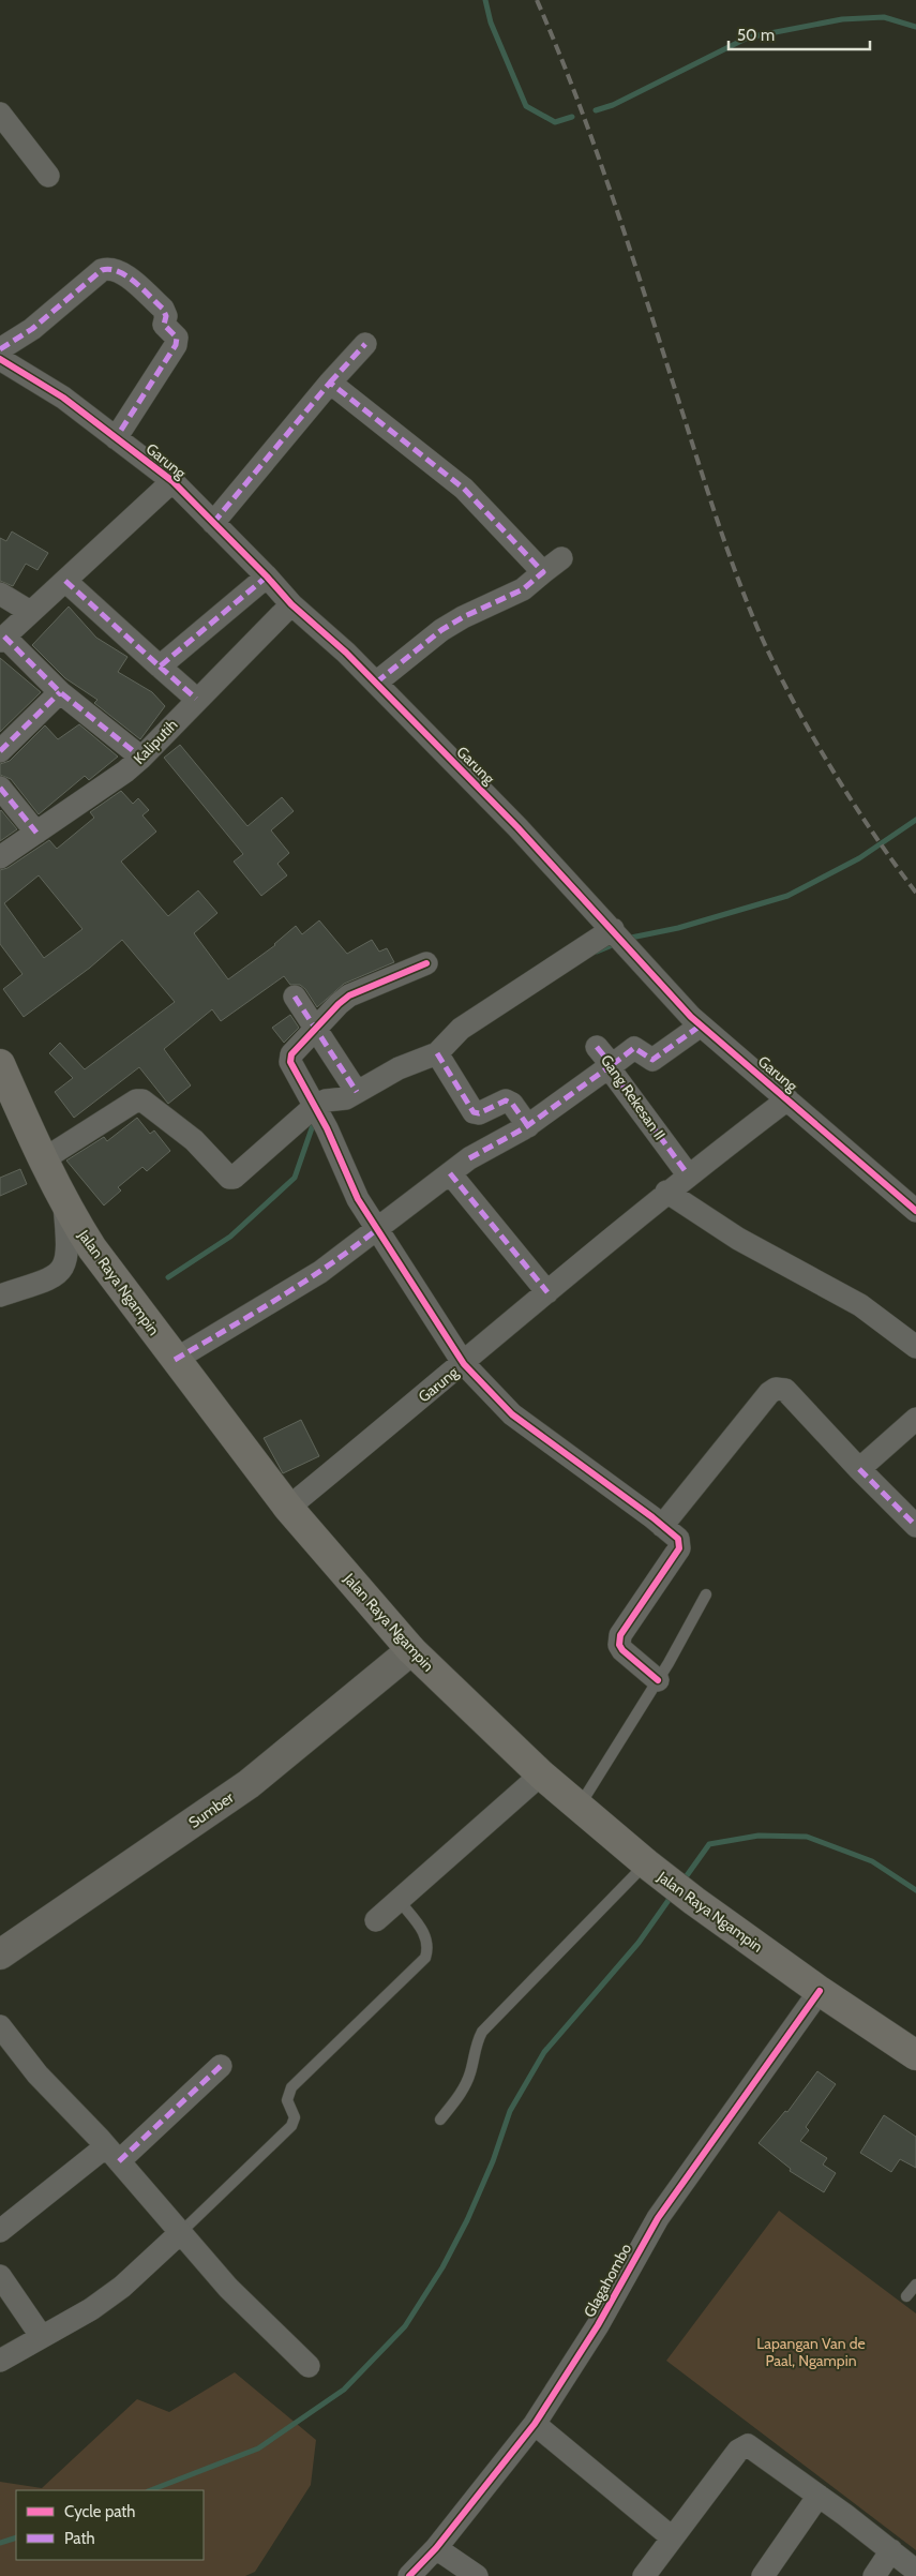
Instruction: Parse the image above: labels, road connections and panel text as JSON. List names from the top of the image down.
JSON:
{
  "streets": {
    "main road": ["Jalan Raya Ngampin"],
    "street": [
      "Garung",
      "Kaliputih",
      "Gang Rekesan II",
      "Sumber",
      "Glagahombo"
    ]
  },
  "crossings": [
    ["Garung", "Kaliputih"],
    ["Garung", "Gang Rekesan II"],
    ["Garung", "Jalan Raya Ngampin"],
    ["Jalan Raya Ngampin", "Sumber"],
    ["Jalan Raya Ngampin", "Glagahombo"]
  ],
  "parks": ["Lapangan Van de Paal, Ngampin"],
  "legend": ["Cycle path", "Path"],
  "scale_bar": "50 m"
}
